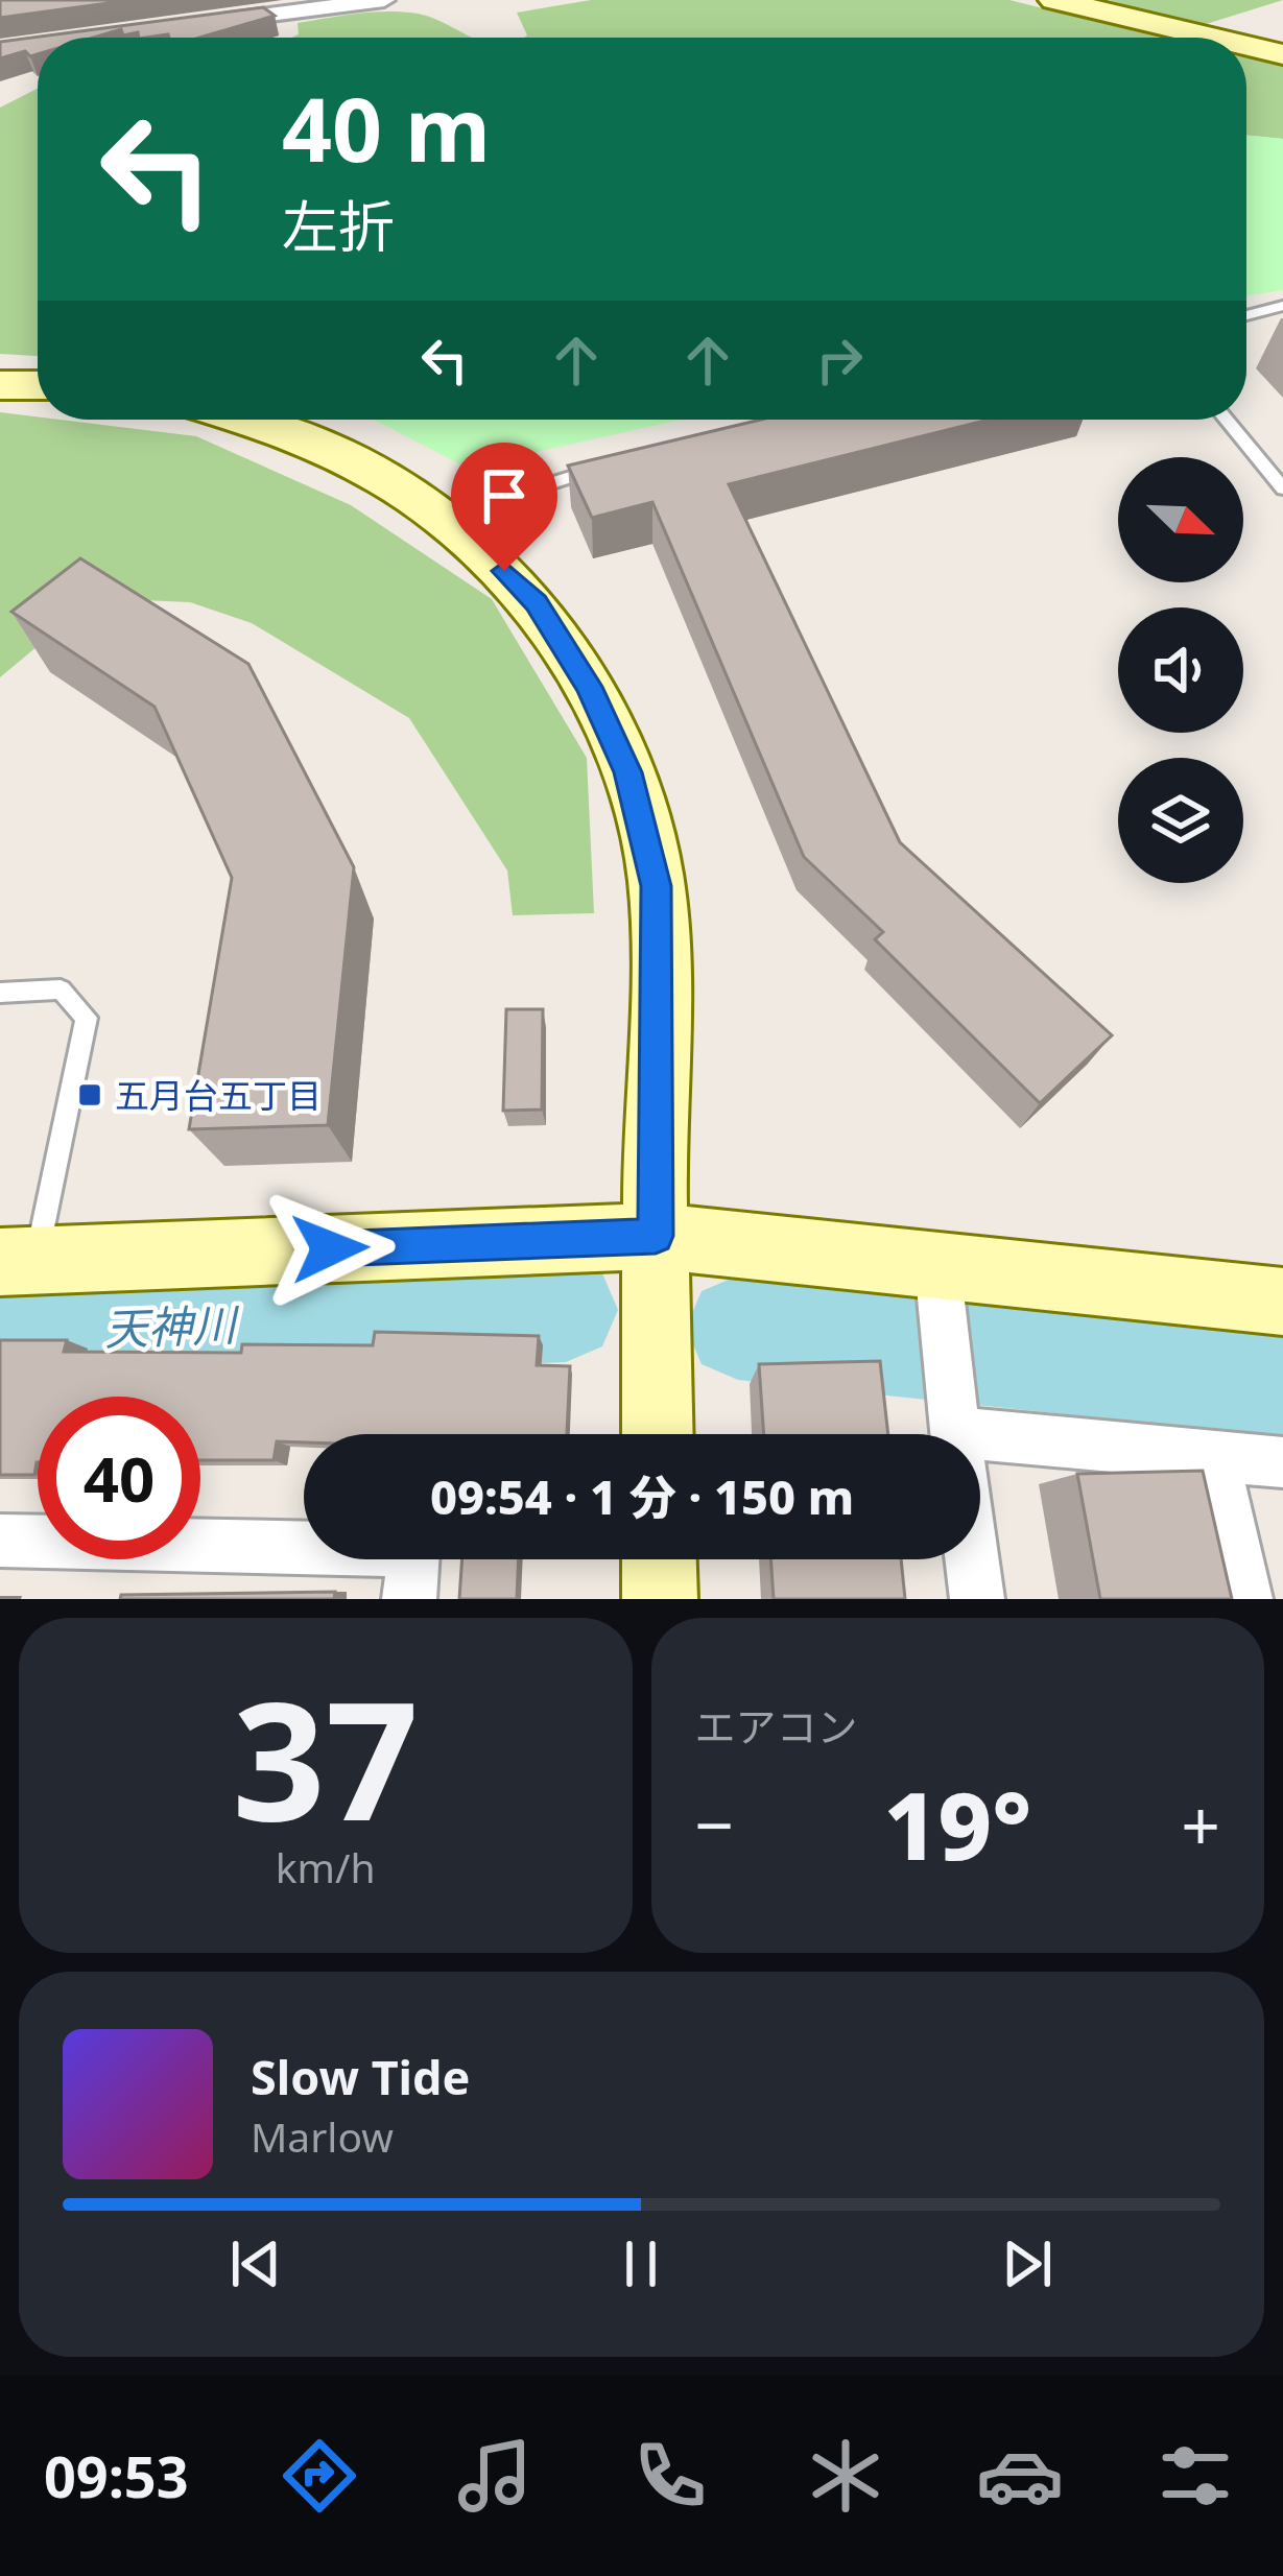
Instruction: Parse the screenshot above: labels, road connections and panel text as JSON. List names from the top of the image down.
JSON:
{
  "water": ["天神川"],
  "places": {
    "transit": ["五月台五丁目"]
  },
  "north": "bottom right",
  "page": {
    "turn": ["40 m", "左折"],
    "limit": "40",
    "trip": "09:54 · 1 分 · 150 m",
    "tile": [
      ["37", "km/h"],
      "エアコン"
    ],
    "heat": ["−", "19°", "+"],
    "song": ["Slow Tide", "Marlow"],
    "tabs": "09:53"
  }
}
